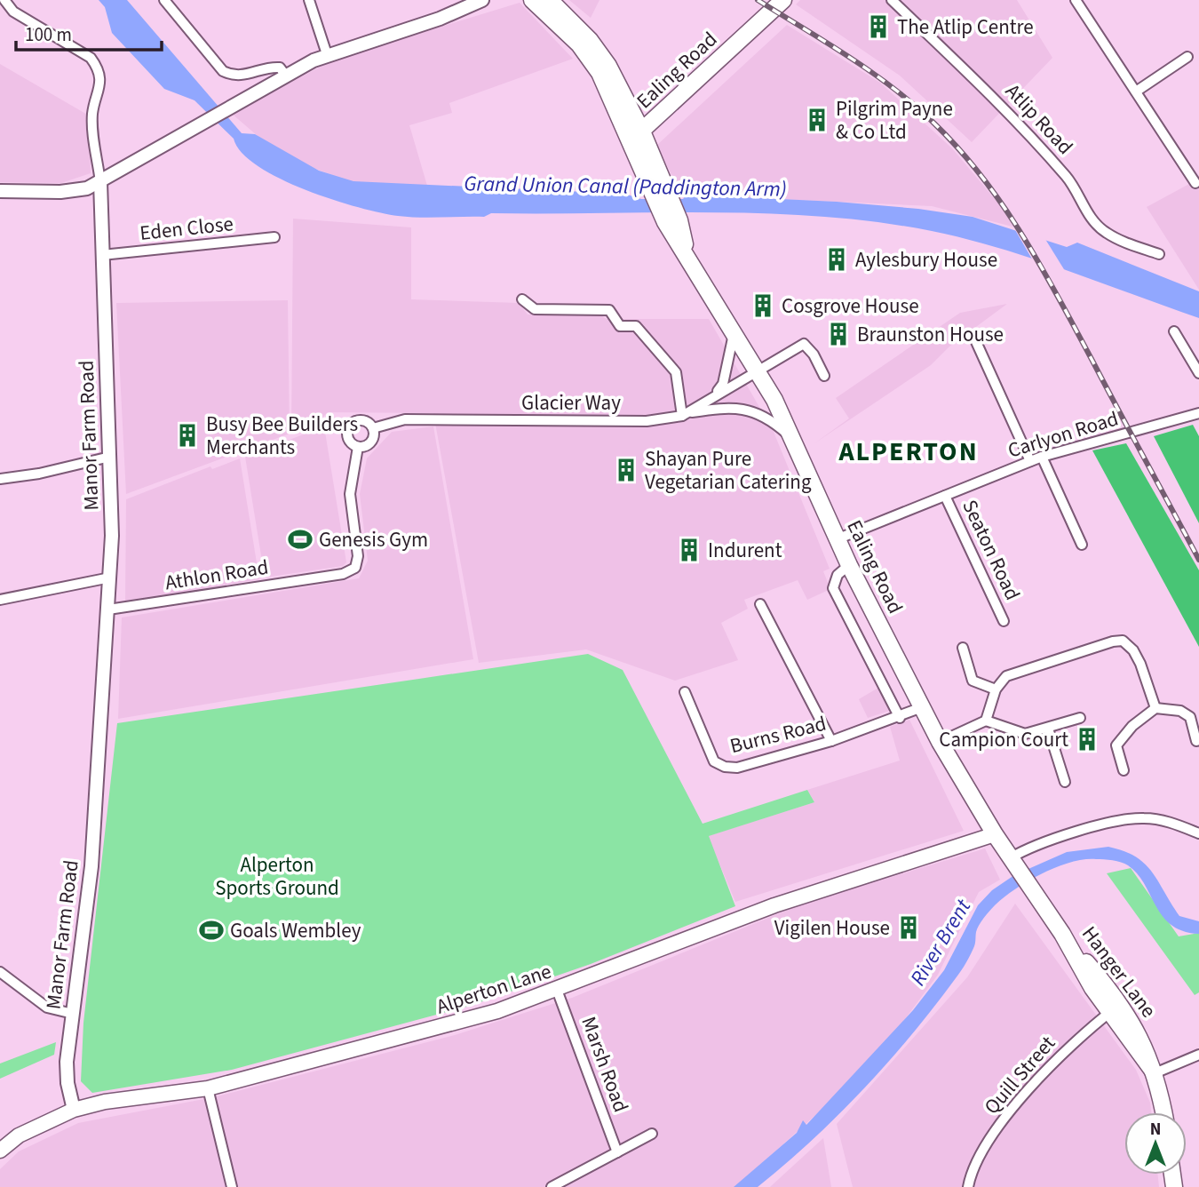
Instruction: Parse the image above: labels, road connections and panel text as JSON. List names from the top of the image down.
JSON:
{
  "streets": {
    "main road": ["Ealing Road", "Hanger Lane", "Alperton Lane"],
    "street": [
      "Atlip Road",
      "Eden Close",
      "Glacier Way",
      "Carlyon Road",
      "Manor Farm Road",
      "Seaton Road",
      "Athlon Road",
      "Burns Road",
      "Marsh Road",
      "Quill Street"
    ]
  },
  "crossings": [
    ["Ealing Road", "Glacier Way"],
    ["Ealing Road", "Carlyon Road"],
    ["Ealing Road", "Burns Road"],
    ["Ealing Road", "Hanger Lane"],
    ["Ealing Road", "Alperton Lane"],
    ["Eden Close", "Manor Farm Road"],
    ["Glacier Way", "Athlon Road"],
    ["Carlyon Road", "Seaton Road"],
    ["Manor Farm Road", "Athlon Road"],
    ["Manor Farm Road", "Alperton Lane"],
    ["Hanger Lane", "Quill Street"],
    ["Alperton Lane", "Marsh Road"]
  ],
  "districts": ["ALPERTON"],
  "water": ["Grand Union Canal (Paddington Arm)", "River Brent"],
  "parks": ["Alperton Sports Ground"],
  "places": {
    "building": [
      "The Atlip Centre",
      "Pilgrim Payne & Co Ltd",
      "Aylesbury House",
      "Cosgrove House",
      "Braunston House",
      "Busy Bee Builders Merchants",
      "Shayan Pure Vegetarian Catering",
      "Indurent",
      "Campion Court",
      "Vigilen House"
    ],
    "sports": ["Genesis Gym", "Goals Wembley"]
  },
  "scale_bar": "100 m",
  "north": "top"
}
